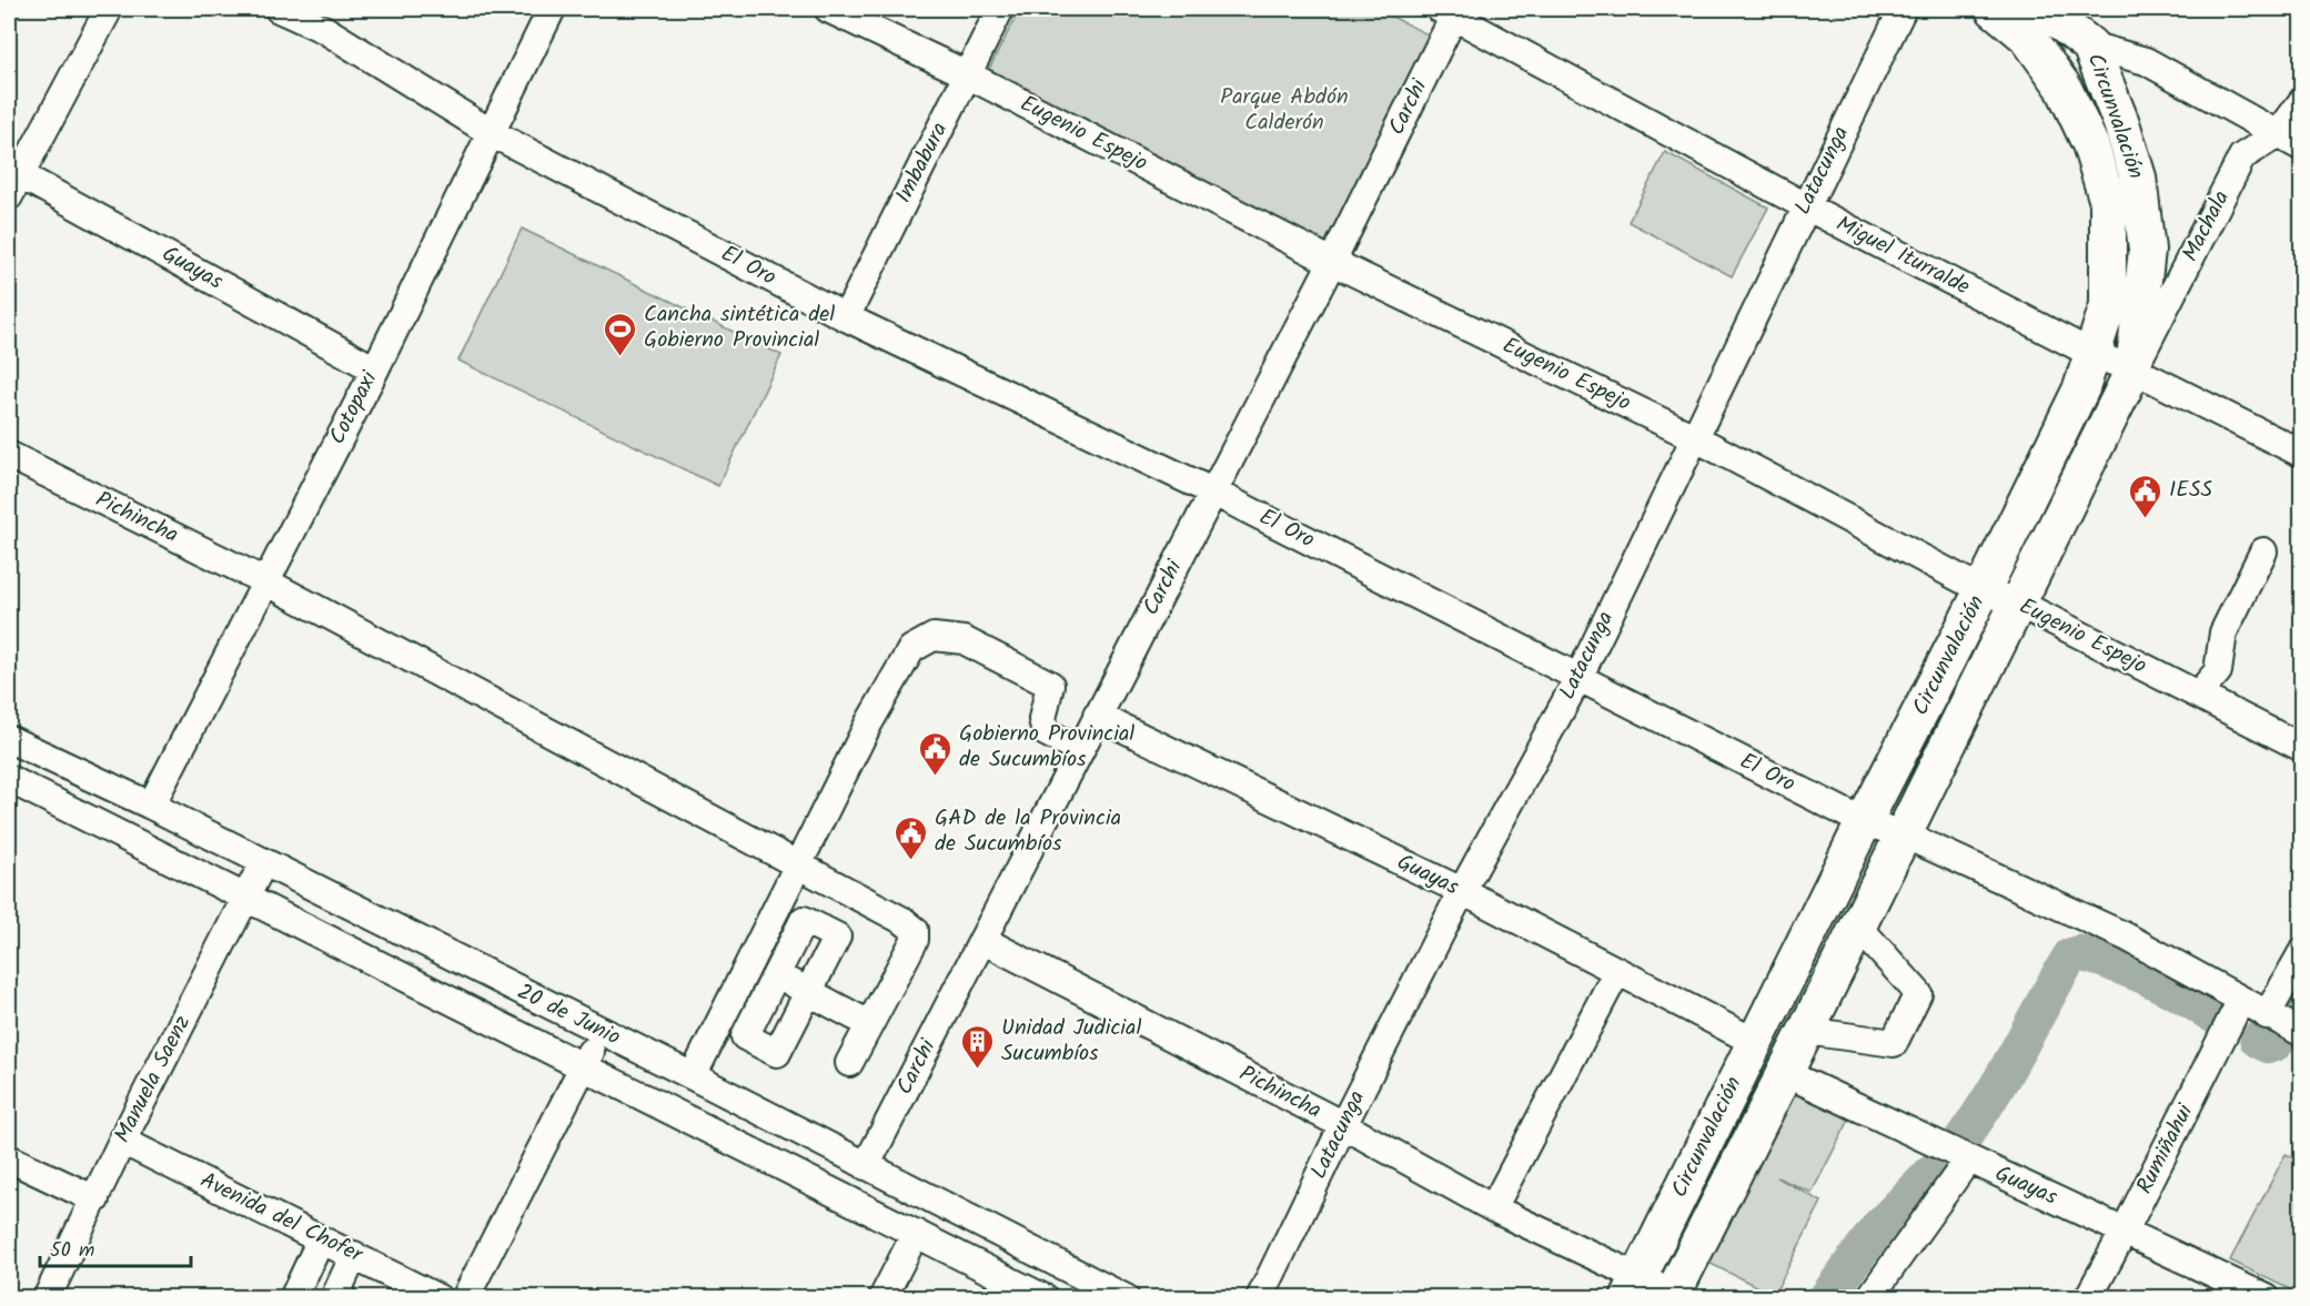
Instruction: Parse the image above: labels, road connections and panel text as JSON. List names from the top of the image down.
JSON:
{
  "streets": {
    "main road": ["Circunvalación"],
    "street": [
      "Carchi",
      "Eugenio Espejo",
      "Imbabura",
      "Latacunga",
      "Machala",
      "Miguel Iturralde",
      "El Oro",
      "Guayas",
      "Cotopaxi",
      "Pichincha",
      "20 de Junio",
      "Manuela Saenz",
      "Rumiñahui",
      "Avenida del Chofer"
    ]
  },
  "crossings": [
    ["Carchi", "Eugenio Espejo"],
    ["Carchi", "Miguel Iturralde"],
    ["Carchi", "El Oro"],
    ["Carchi", "Guayas"],
    ["Carchi", "Pichincha"],
    ["Carchi", "20 de Junio"],
    ["Circunvalación", "Eugenio Espejo"],
    ["Circunvalación", "Machala"],
    ["Circunvalación", "Miguel Iturralde"],
    ["Circunvalación", "El Oro"],
    ["Circunvalación", "Guayas"],
    ["Circunvalación", "Pichincha"],
    ["Eugenio Espejo", "Imbabura"],
    ["Eugenio Espejo", "Latacunga"],
    ["Imbabura", "El Oro"],
    ["Latacunga", "Miguel Iturralde"],
    ["Latacunga", "El Oro"],
    ["Latacunga", "Guayas"],
    ["Latacunga", "Pichincha"],
    ["Machala", "Miguel Iturralde"],
    ["El Oro", "Cotopaxi"],
    ["El Oro", "Rumiñahui"],
    ["Guayas", "Cotopaxi"],
    ["Guayas", "Rumiñahui"],
    ["Cotopaxi", "Pichincha"],
    ["Cotopaxi", "20 de Junio"],
    ["20 de Junio", "Manuela Saenz"],
    ["Manuela Saenz", "Avenida del Chofer"]
  ],
  "parks": ["Parque Abdón Calderón"],
  "places": {
    "sports": ["Cancha sintética del Gobierno Provincial"],
    "public building": ["IESS", "Gobierno Provincial de Sucumbíos", "GAD de la Provincia de Sucumbíos"],
    "building": ["Unidad Judicial Sucumbíos"]
  },
  "scale_bar": "50 m"
}
